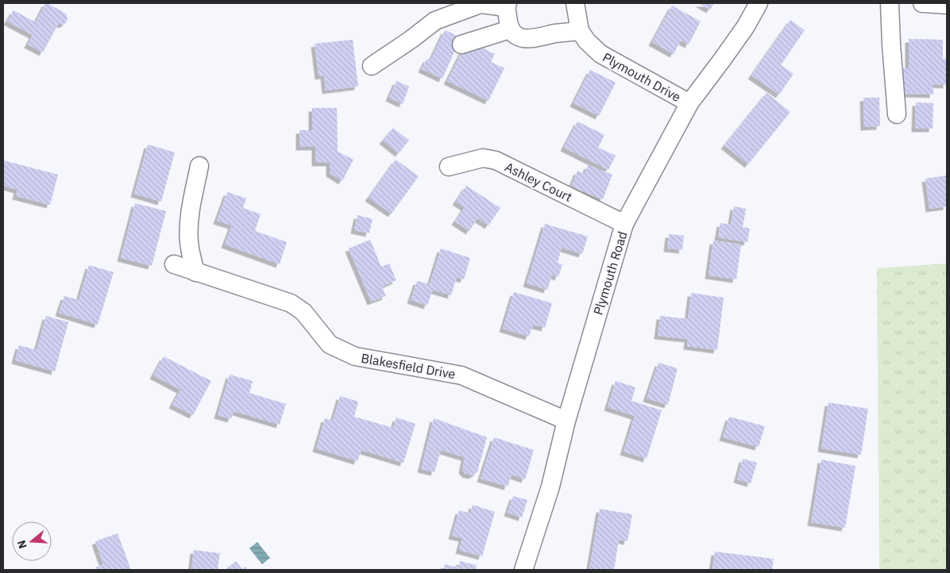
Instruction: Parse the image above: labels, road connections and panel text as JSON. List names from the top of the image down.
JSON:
{
  "streets": {
    "street": [
      "Plymouth Drive",
      "Ashley Court",
      "Plymouth Road",
      "Blakesfield Drive"
    ]
  },
  "crossings": [
    ["Plymouth Drive", "Plymouth Road"],
    ["Ashley Court", "Plymouth Road"],
    ["Plymouth Road", "Blakesfield Drive"]
  ],
  "north": "left"
}
